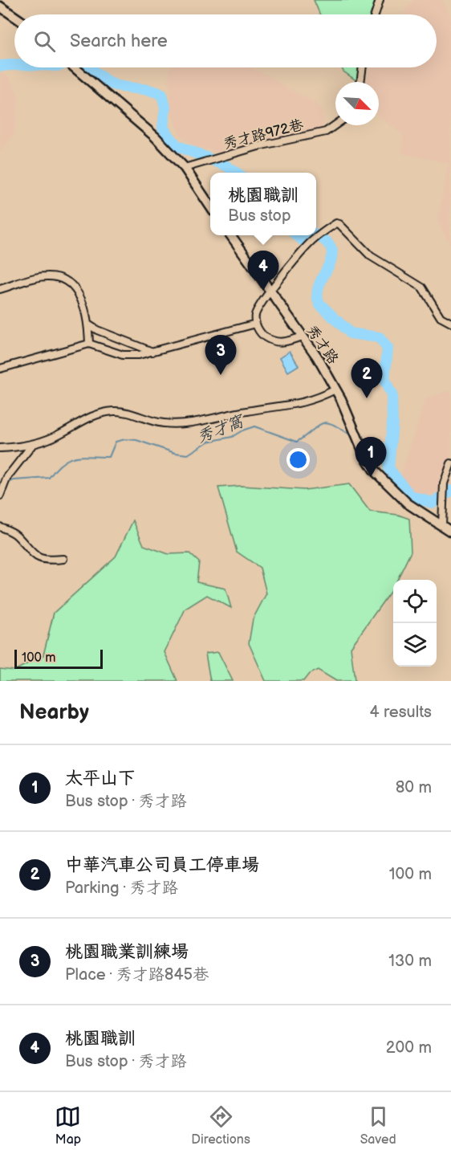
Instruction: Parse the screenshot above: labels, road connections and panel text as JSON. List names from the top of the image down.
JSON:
{
  "streets": {
    "main road": ["秀才路"],
    "street": ["秀才路972巷"]
  },
  "water": ["秀才窩"],
  "scale_bar": "100 m",
  "north": "bottom right",
  "page": {
    "search": "Search here",
    "popup": ["桃園職訓", "Bus stop"],
    "pins": [
      "4",
      "3",
      "2",
      "1"
    ],
    "scale": "100 m",
    "heading": ["Nearby", "4 results"],
    "list": [
      {
        "mark": "1",
        "name": "太平山下",
        "note": "Bus stop · 秀才路",
        "value": "80 m"
      },
      {
        "mark": "2",
        "name": "中華汽車公司員工停車場",
        "note": "Parking · 秀才路",
        "value": "100 m"
      },
      {
        "mark": "3",
        "name": "桃園職業訓練場",
        "note": "Place · 秀才路845巷",
        "value": "130 m"
      },
      {
        "mark": "4",
        "name": "桃園職訓",
        "note": "Bus stop · 秀才路",
        "value": "200 m"
      }
    ],
    "nav": ["Map", "Directions", "Saved"]
  }
}
